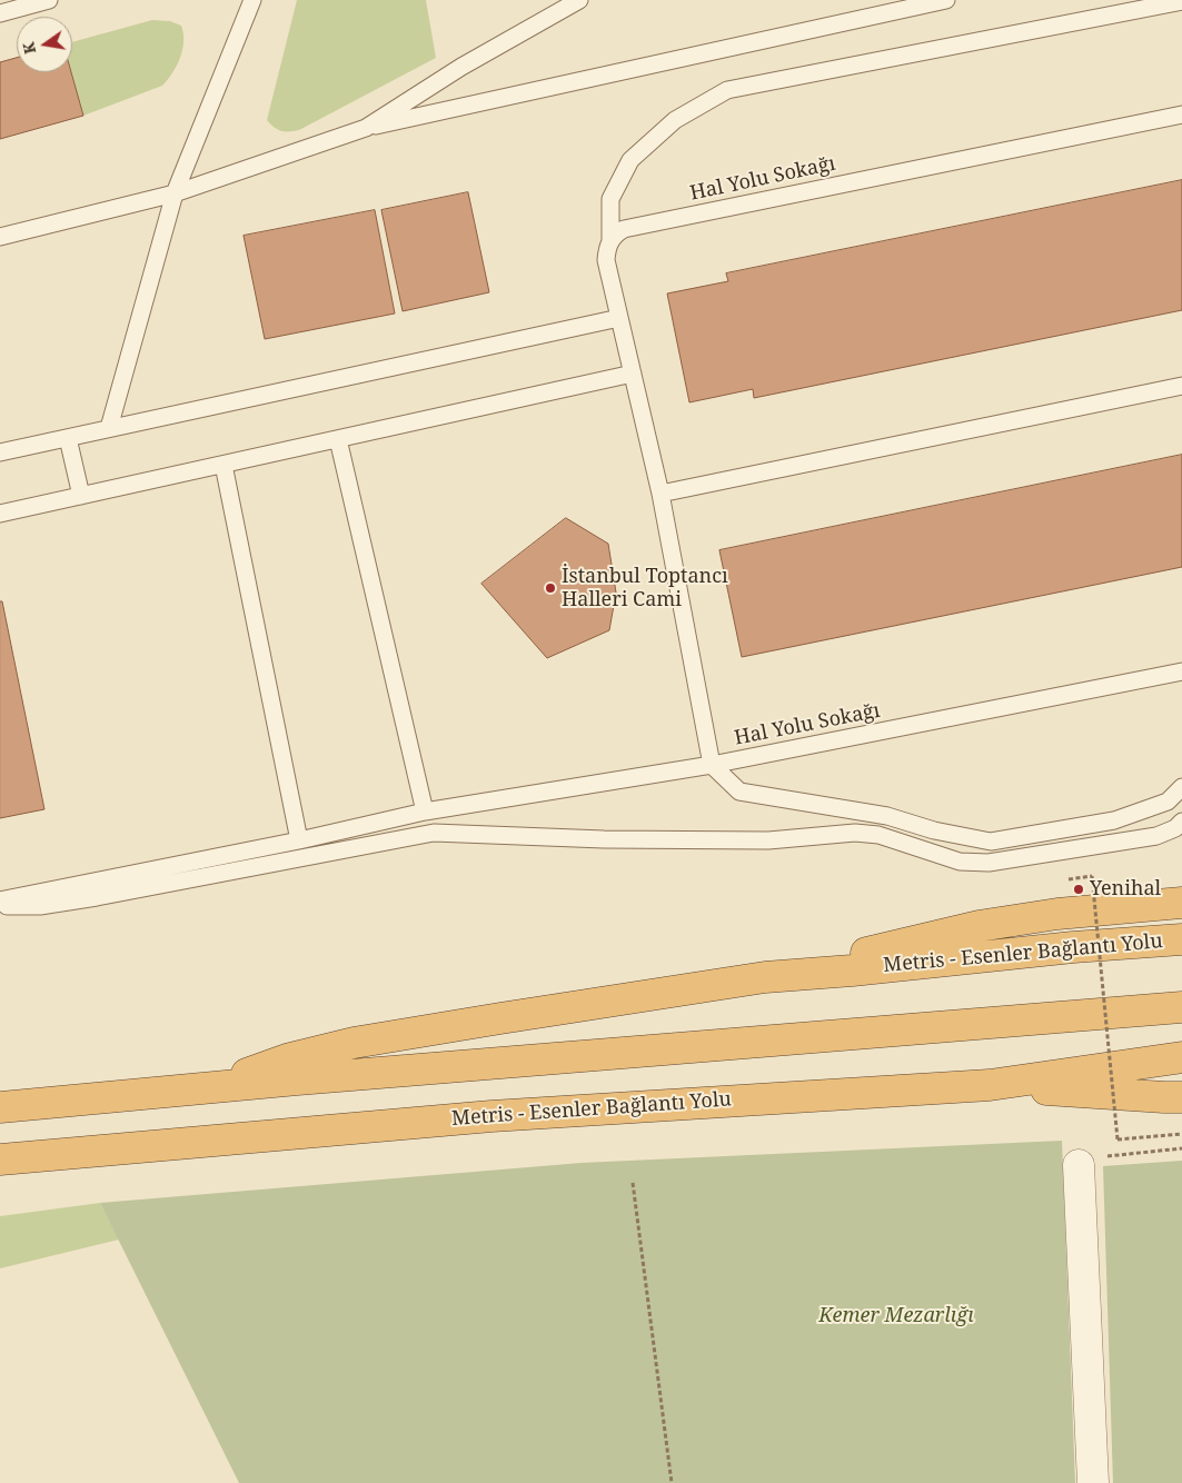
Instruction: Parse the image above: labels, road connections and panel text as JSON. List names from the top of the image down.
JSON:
{
  "streets": {
    "highway": ["Metris - Esenler Bağlantı Yolu"],
    "lane": ["Hal Yolu Sokağı"]
  },
  "parks": ["Kemer Mezarlığı"],
  "places": ["İstanbul Toptancı Halleri Cami", "Yenihal"],
  "north": "left"
}
